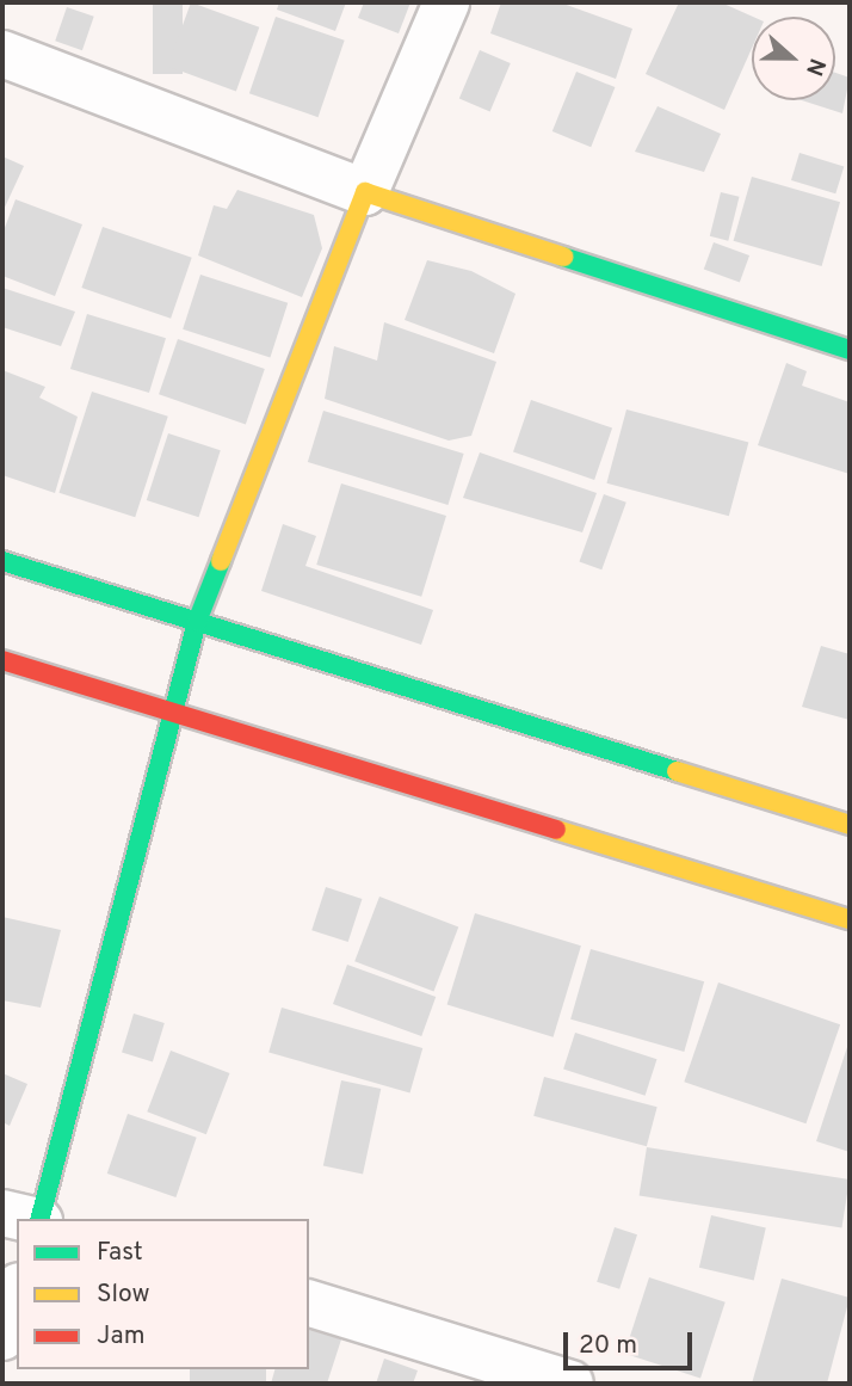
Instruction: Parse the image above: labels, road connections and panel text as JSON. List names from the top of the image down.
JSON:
{
  "legend": ["Fast", "Slow", "Jam"],
  "scale_bar": "20 m",
  "north": "right"
}
